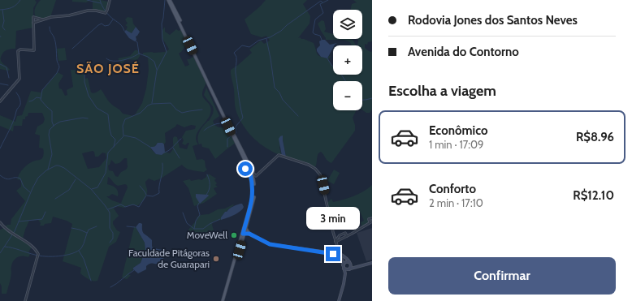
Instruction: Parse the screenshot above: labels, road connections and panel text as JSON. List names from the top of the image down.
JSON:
{
  "districts": ["SÃO JOSÉ"],
  "places": ["MoveWell", "Faculdade Pitágoras de Guarapari"],
  "page": {
    "banner": ["Rodovia Jones dos Santos Neves", "Avenida do Contorno"],
    "map_buttons": ["+", "−"],
    "heading": "Escolha a viagem",
    "list": [
      {
        "name": "Econômico",
        "note": "1 min · 17:09",
        "value": "R$8.96"
      },
      {
        "name": "Conforto",
        "note": "2 min · 17:10",
        "value": "R$12.10"
      }
    ],
    "bubble": "3 min",
    "buttons": "Confirmar"
  }
}
